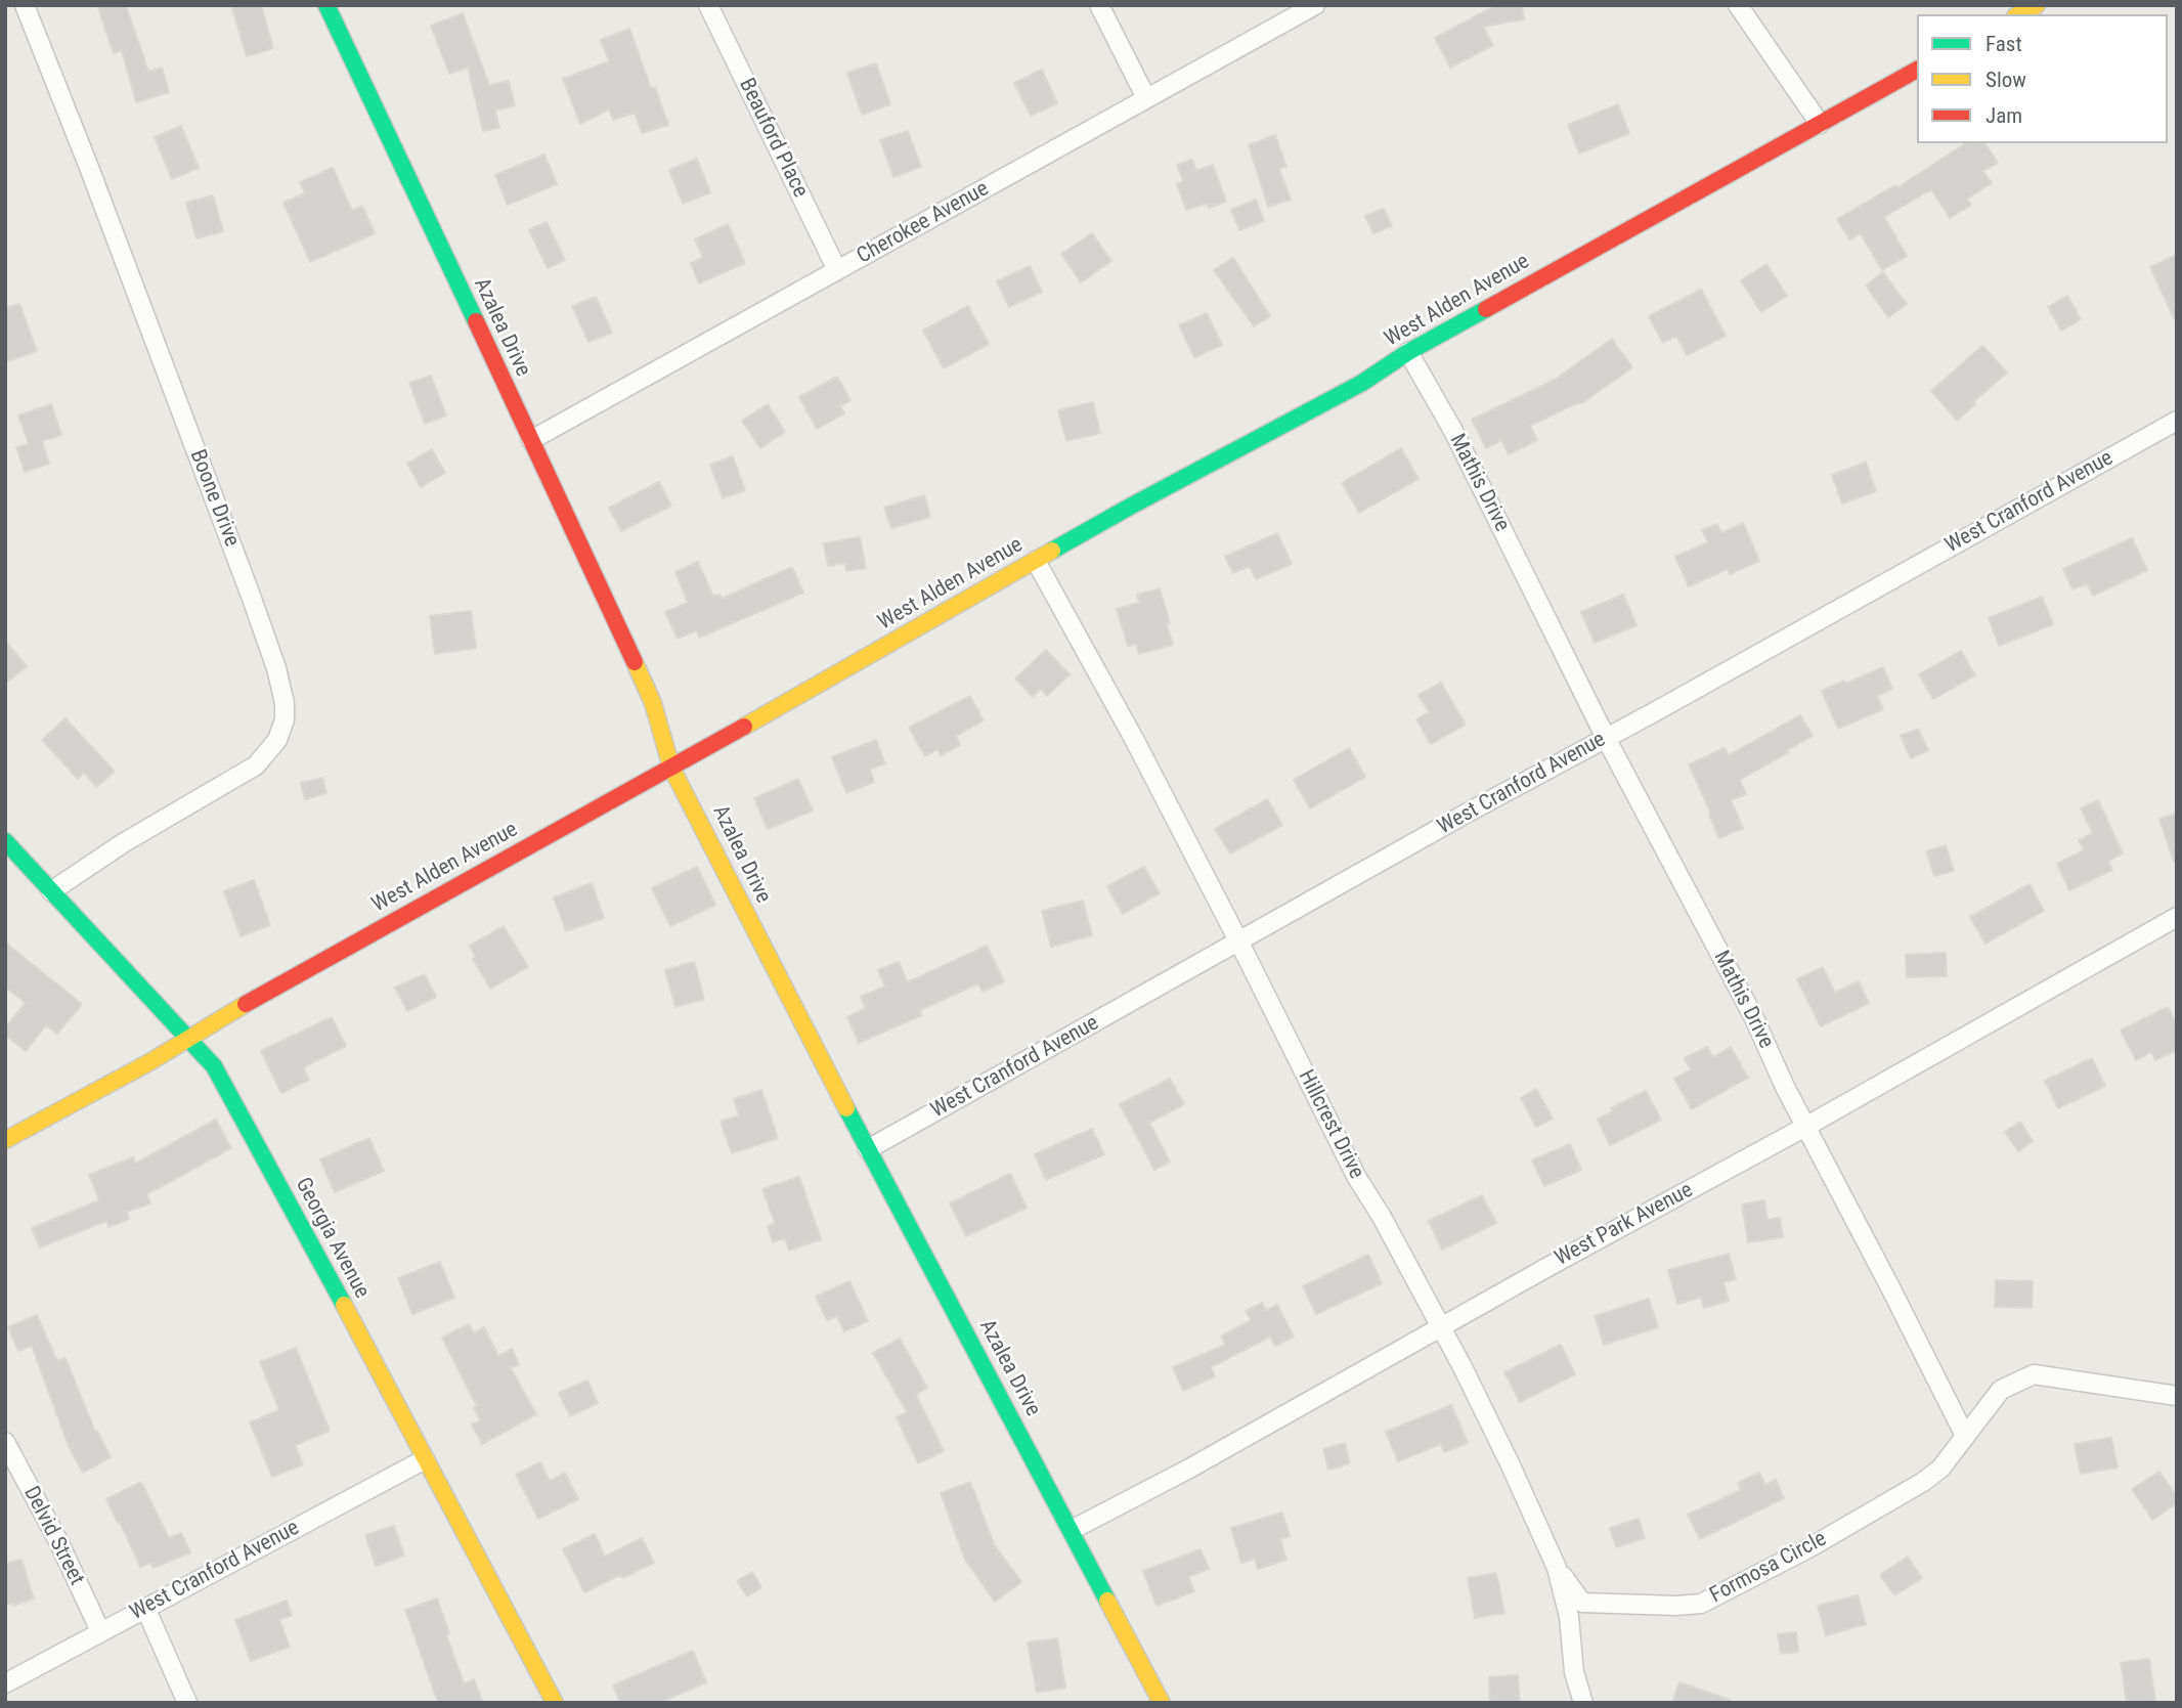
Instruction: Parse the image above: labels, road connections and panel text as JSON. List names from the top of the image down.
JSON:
{
  "streets": {
    "street": [
      "Beauford Place",
      "Cherokee Avenue",
      "West Alden Avenue",
      "Azalea Drive",
      "Mathis Drive",
      "Boone Drive",
      "West Cranford Avenue",
      "Hillcrest Drive",
      "West Park Avenue",
      "Georgia Avenue",
      "Delvid Street",
      "Formosa Circle"
    ]
  },
  "crossings": [
    ["Beauford Place", "Cherokee Avenue"],
    ["Cherokee Avenue", "Azalea Drive"],
    ["West Alden Avenue", "Azalea Drive"],
    ["West Alden Avenue", "Mathis Drive"],
    ["West Alden Avenue", "Hillcrest Drive"],
    ["West Alden Avenue", "Georgia Avenue"],
    ["Azalea Drive", "West Cranford Avenue"],
    ["Azalea Drive", "West Park Avenue"],
    ["Mathis Drive", "West Cranford Avenue"],
    ["Mathis Drive", "West Park Avenue"],
    ["Mathis Drive", "Formosa Circle"],
    ["Boone Drive", "Georgia Avenue"],
    ["West Cranford Avenue", "Hillcrest Drive"],
    ["West Cranford Avenue", "Georgia Avenue"],
    ["West Cranford Avenue", "Delvid Street"],
    ["Hillcrest Drive", "West Park Avenue"],
    ["Hillcrest Drive", "Formosa Circle"]
  ],
  "legend": ["Fast", "Slow", "Jam"]
}
